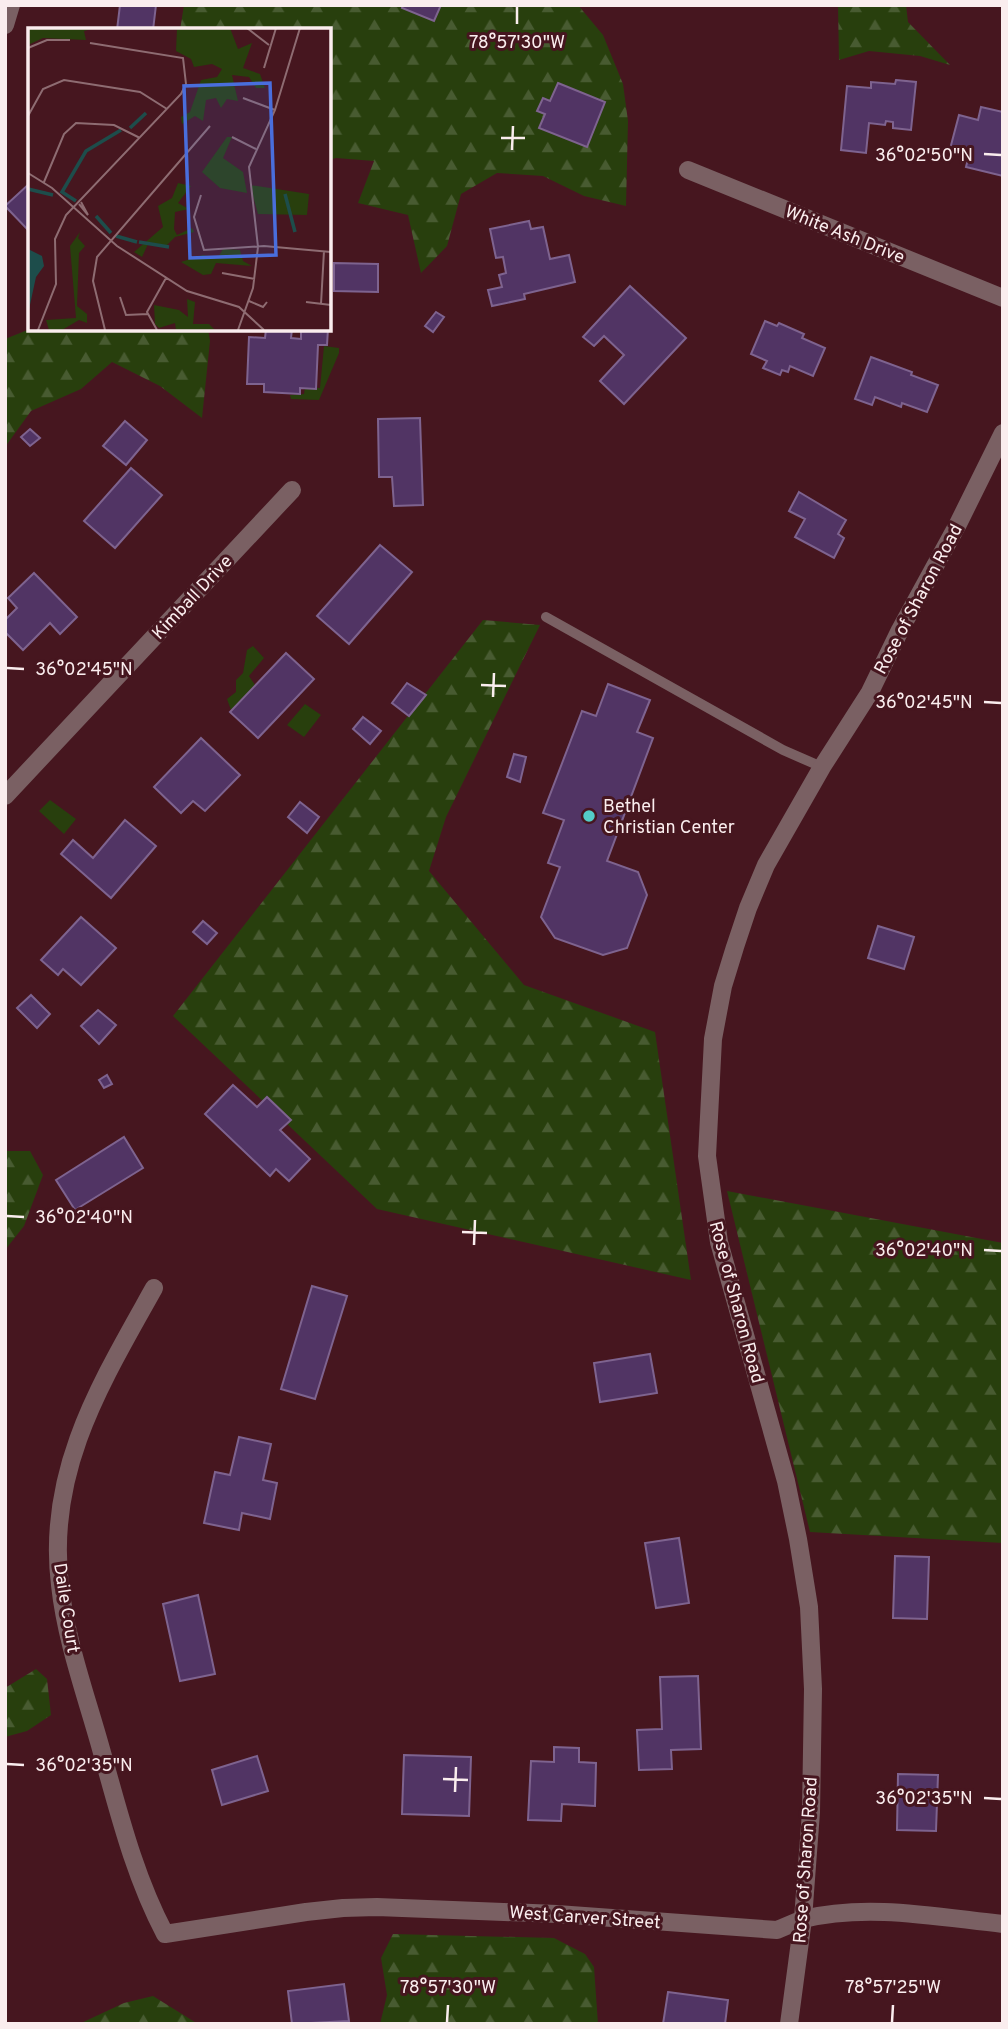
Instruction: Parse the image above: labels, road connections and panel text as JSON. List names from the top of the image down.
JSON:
{
  "streets": {
    "street": [
      "White Ash Drive",
      "Kimball Drive",
      "Rose of Sharon Road",
      "Daile Court",
      "West Carver Street"
    ]
  },
  "crossings": [
    ["Rose of Sharon Road", "West Carver Street"],
    ["Daile Court", "West Carver Street"]
  ],
  "places": ["Bethel Christian Center"],
  "coordinates": [
    "78°57'30\"W",
    "36°02'50\"N",
    "36°02'45\"N",
    "36°02'40\"N",
    "36°02'35\"N",
    "78°57'25\"W"
  ]
}
